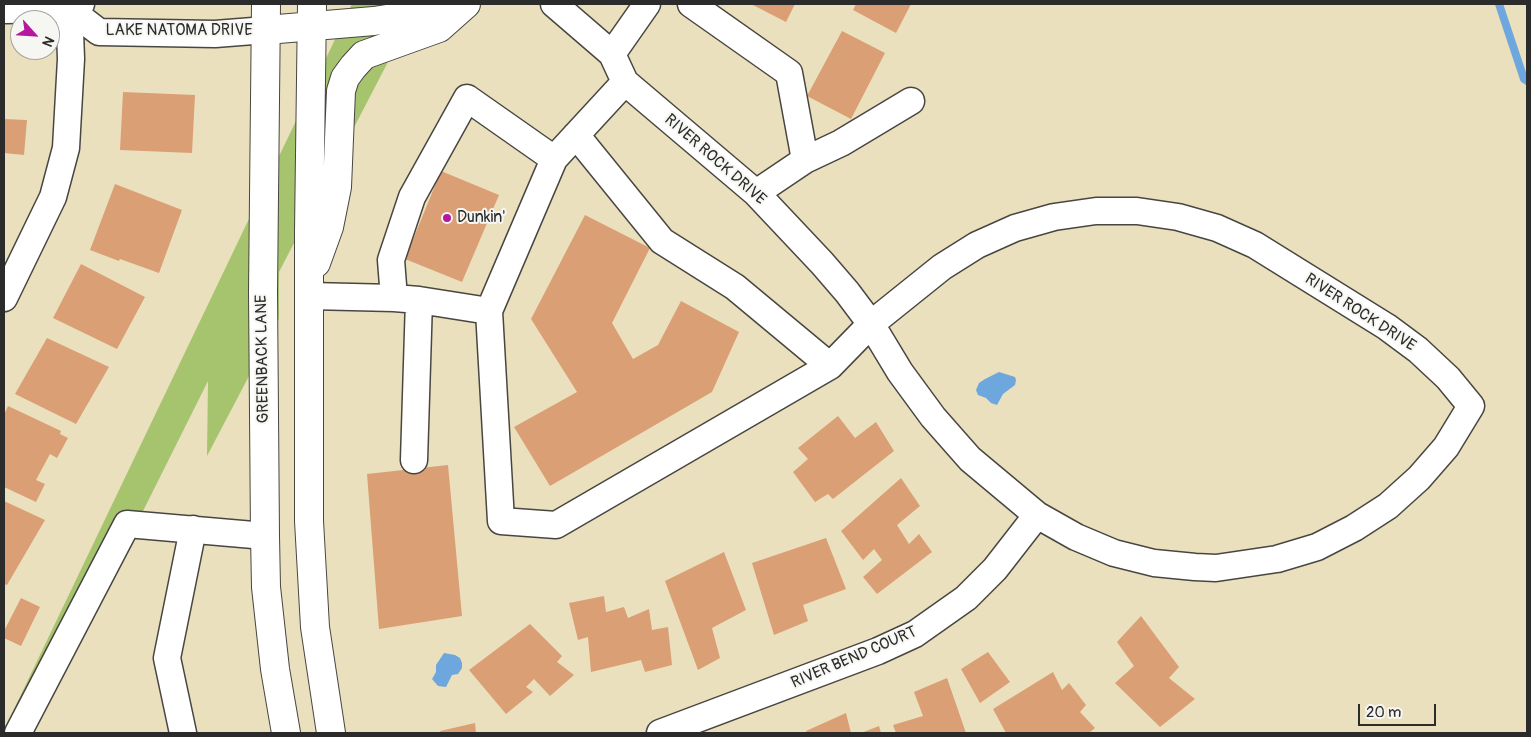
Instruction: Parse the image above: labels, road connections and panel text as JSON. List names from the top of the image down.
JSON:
{
  "streets": {
    "main road": ["GREENBACK LANE"],
    "street": ["LAKE NATOMA DRIVE", "RIVER ROCK DRIVE", "RIVER BEND COURT"]
  },
  "crossings": [
    ["LAKE NATOMA DRIVE", "GREENBACK LANE"],
    ["RIVER ROCK DRIVE", "RIVER BEND COURT"]
  ],
  "places": ["Dunkin'"],
  "scale_bar": "20 m",
  "north": "bottom right"
}
